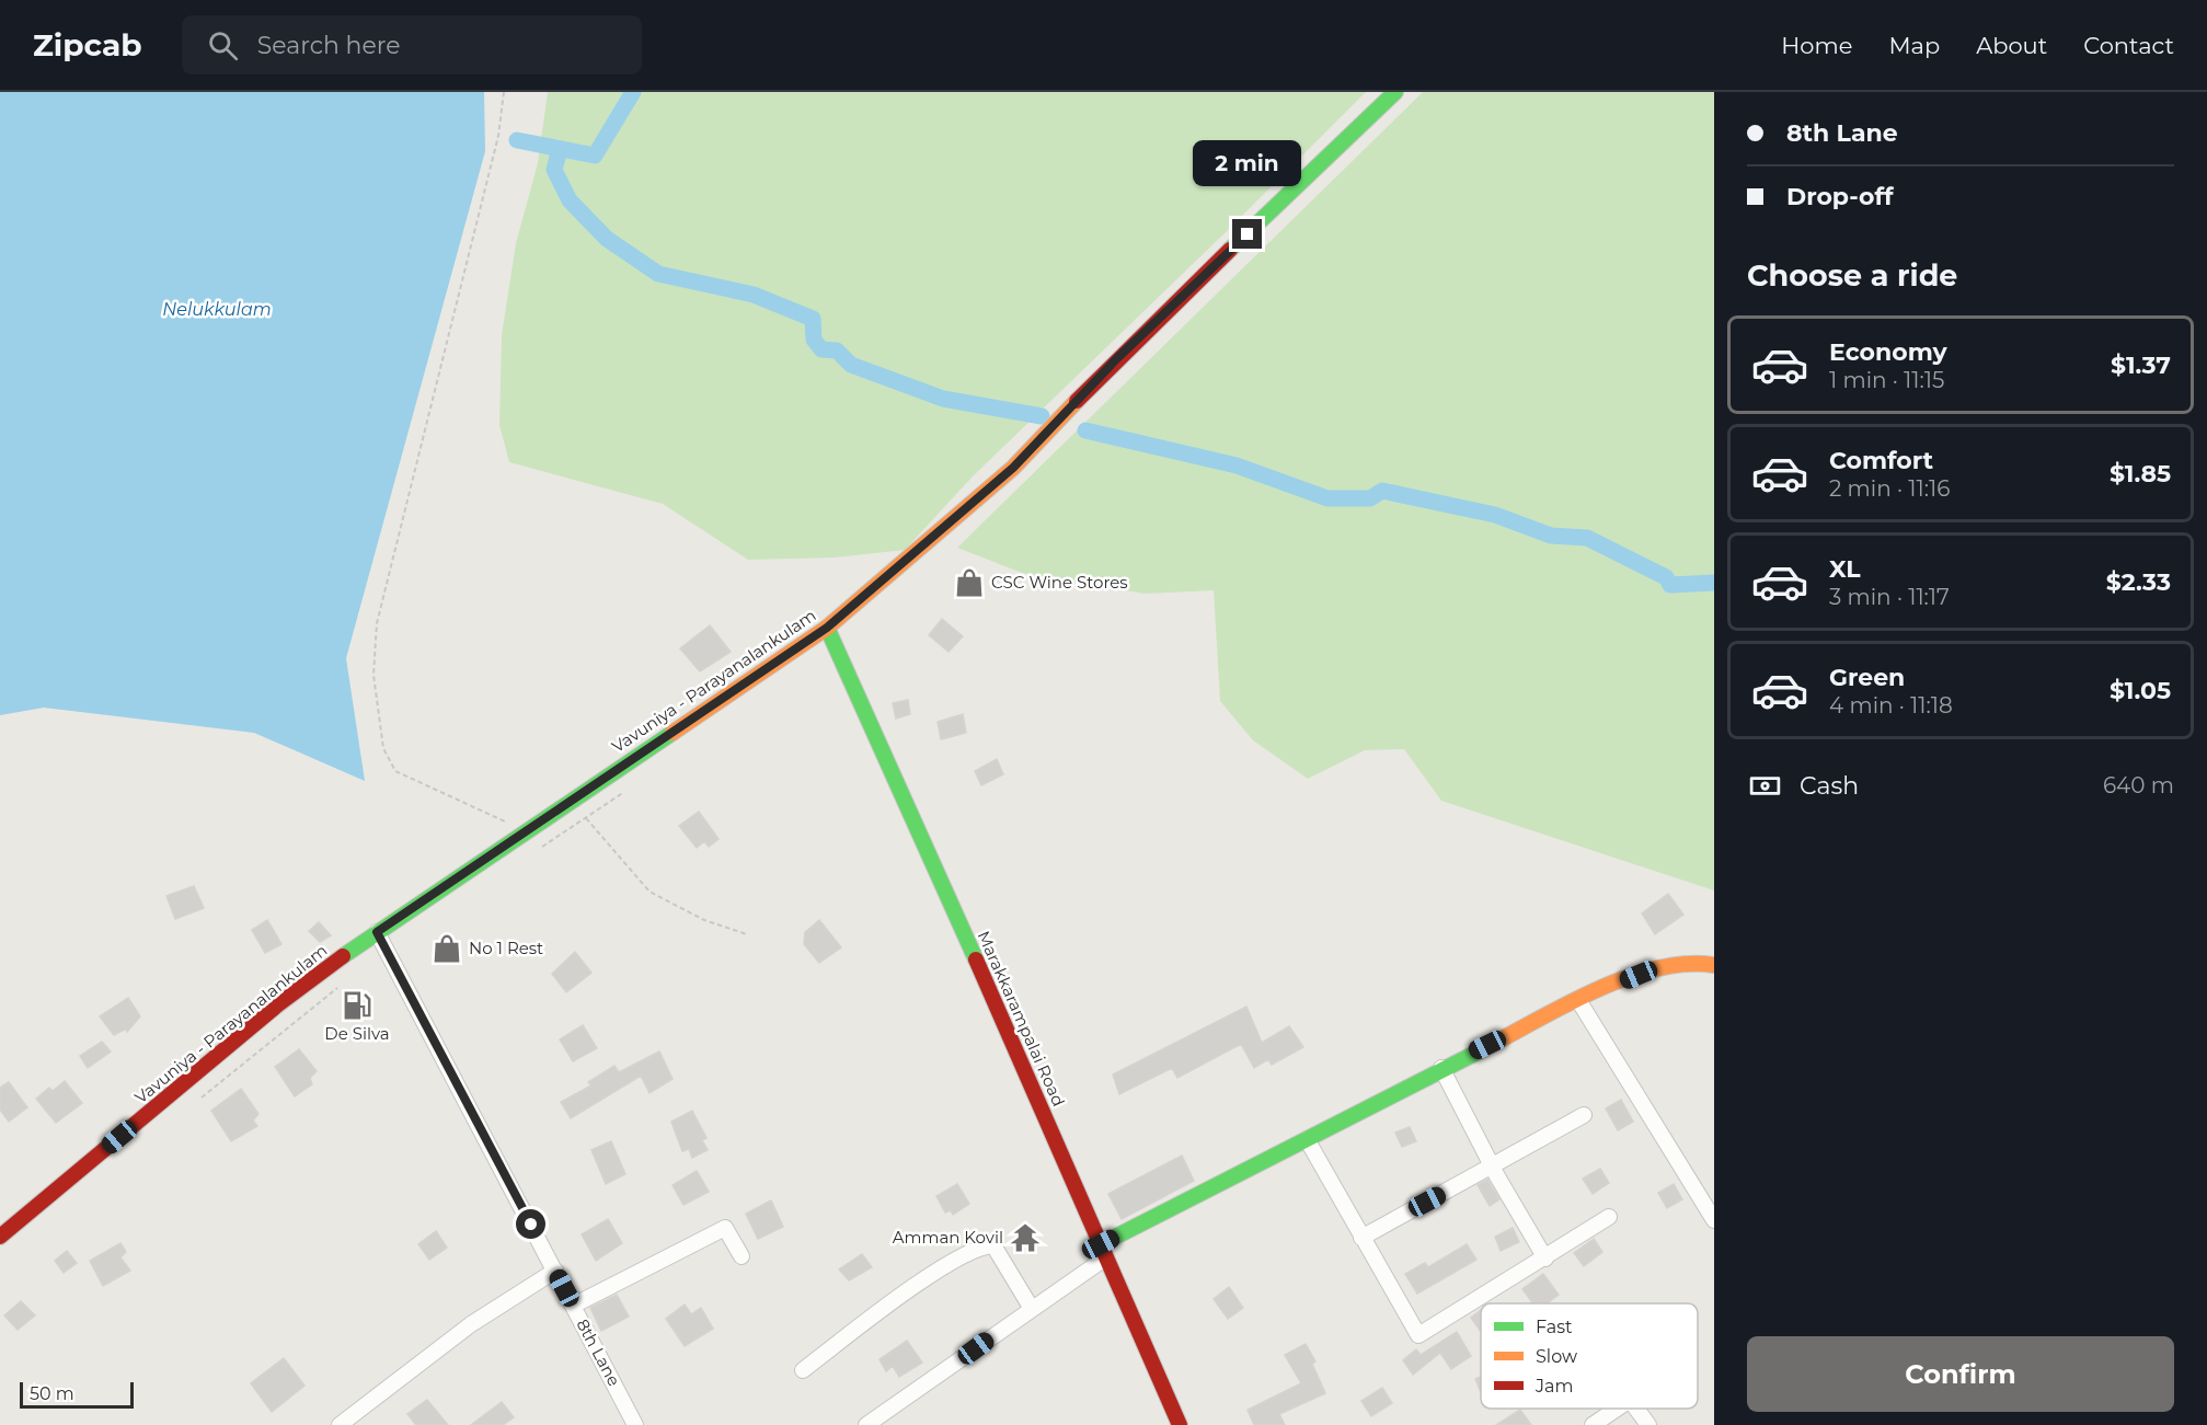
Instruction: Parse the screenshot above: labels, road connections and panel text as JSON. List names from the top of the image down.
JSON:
{
  "streets": {
    "main road": ["Vavuniya - Parayanalankulam", "Marakkarampalai Road"],
    "street": ["8th Lane"]
  },
  "crossings": [
    ["Vavuniya - Parayanalankulam", "Marakkarampalai Road"],
    ["Vavuniya - Parayanalankulam", "8th Lane"]
  ],
  "water": ["Nelukkulam"],
  "places": {
    "shop": ["CSC Wine Stores", "No 1 Rest"],
    "fuel station": ["De Silva"],
    "temple": ["Amman Kovil"]
  },
  "legend": ["Fast", "Slow", "Jam"],
  "scale_bar": "50 m",
  "page": {
    "header": "Zipcab",
    "search": "Search here",
    "nav": [
      "Home",
      "Map",
      "About",
      "Contact"
    ],
    "banner": ["8th Lane", "Drop-off"],
    "bubble": "2 min",
    "heading": "Choose a ride",
    "list": [
      {
        "name": "Economy",
        "note": "1 min · 11:15",
        "value": "$1.37"
      },
      {
        "name": "Comfort",
        "note": "2 min · 11:16",
        "value": "$1.85"
      },
      {
        "name": "XL",
        "note": "3 min · 11:17",
        "value": "$2.33"
      },
      {
        "name": "Green",
        "note": "4 min · 11:18",
        "value": "$1.05"
      }
    ],
    "pay": ["Cash", "640 m"],
    "buttons": "Confirm",
    "scale": "50 m"
  }
}
